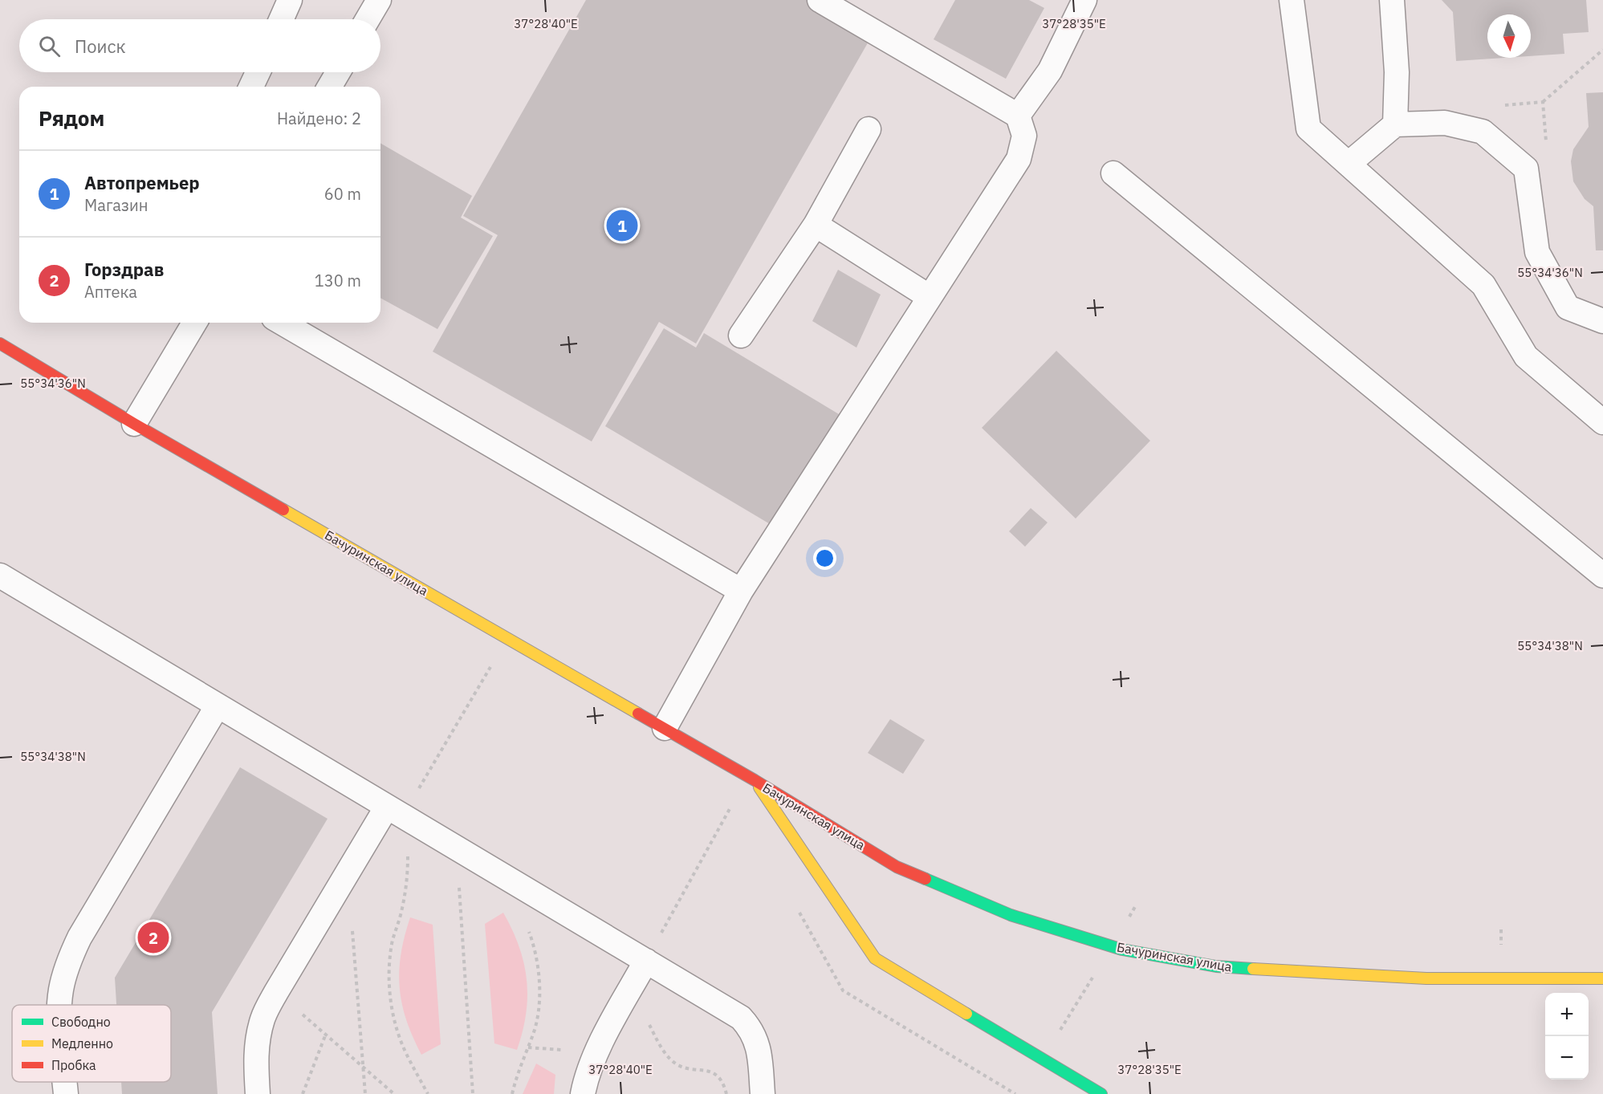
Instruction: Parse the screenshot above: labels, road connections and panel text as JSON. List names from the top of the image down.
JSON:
{
  "streets": {
    "street": ["Бачуринская улица"]
  },
  "legend": ["Свободно", "Медленно", "Пробка"],
  "north": "bottom",
  "page": {
    "search": "Поиск",
    "heading": ["Рядом", "Найдено: 2"],
    "list": [
      {
        "mark": "1",
        "name": "Автопремьер",
        "note": "Магазин",
        "value": "60 m"
      },
      {
        "mark": "2",
        "name": "Горздрав",
        "note": "Аптека",
        "value": "130 m"
      }
    ],
    "pins": ["1", "2"],
    "map_buttons": ["+", "−"]
  },
  "coordinates": [
    "37°28'40\"E",
    "37°28'35\"E",
    "55°34'36\"N",
    "55°34'38\"N"
  ]
}
